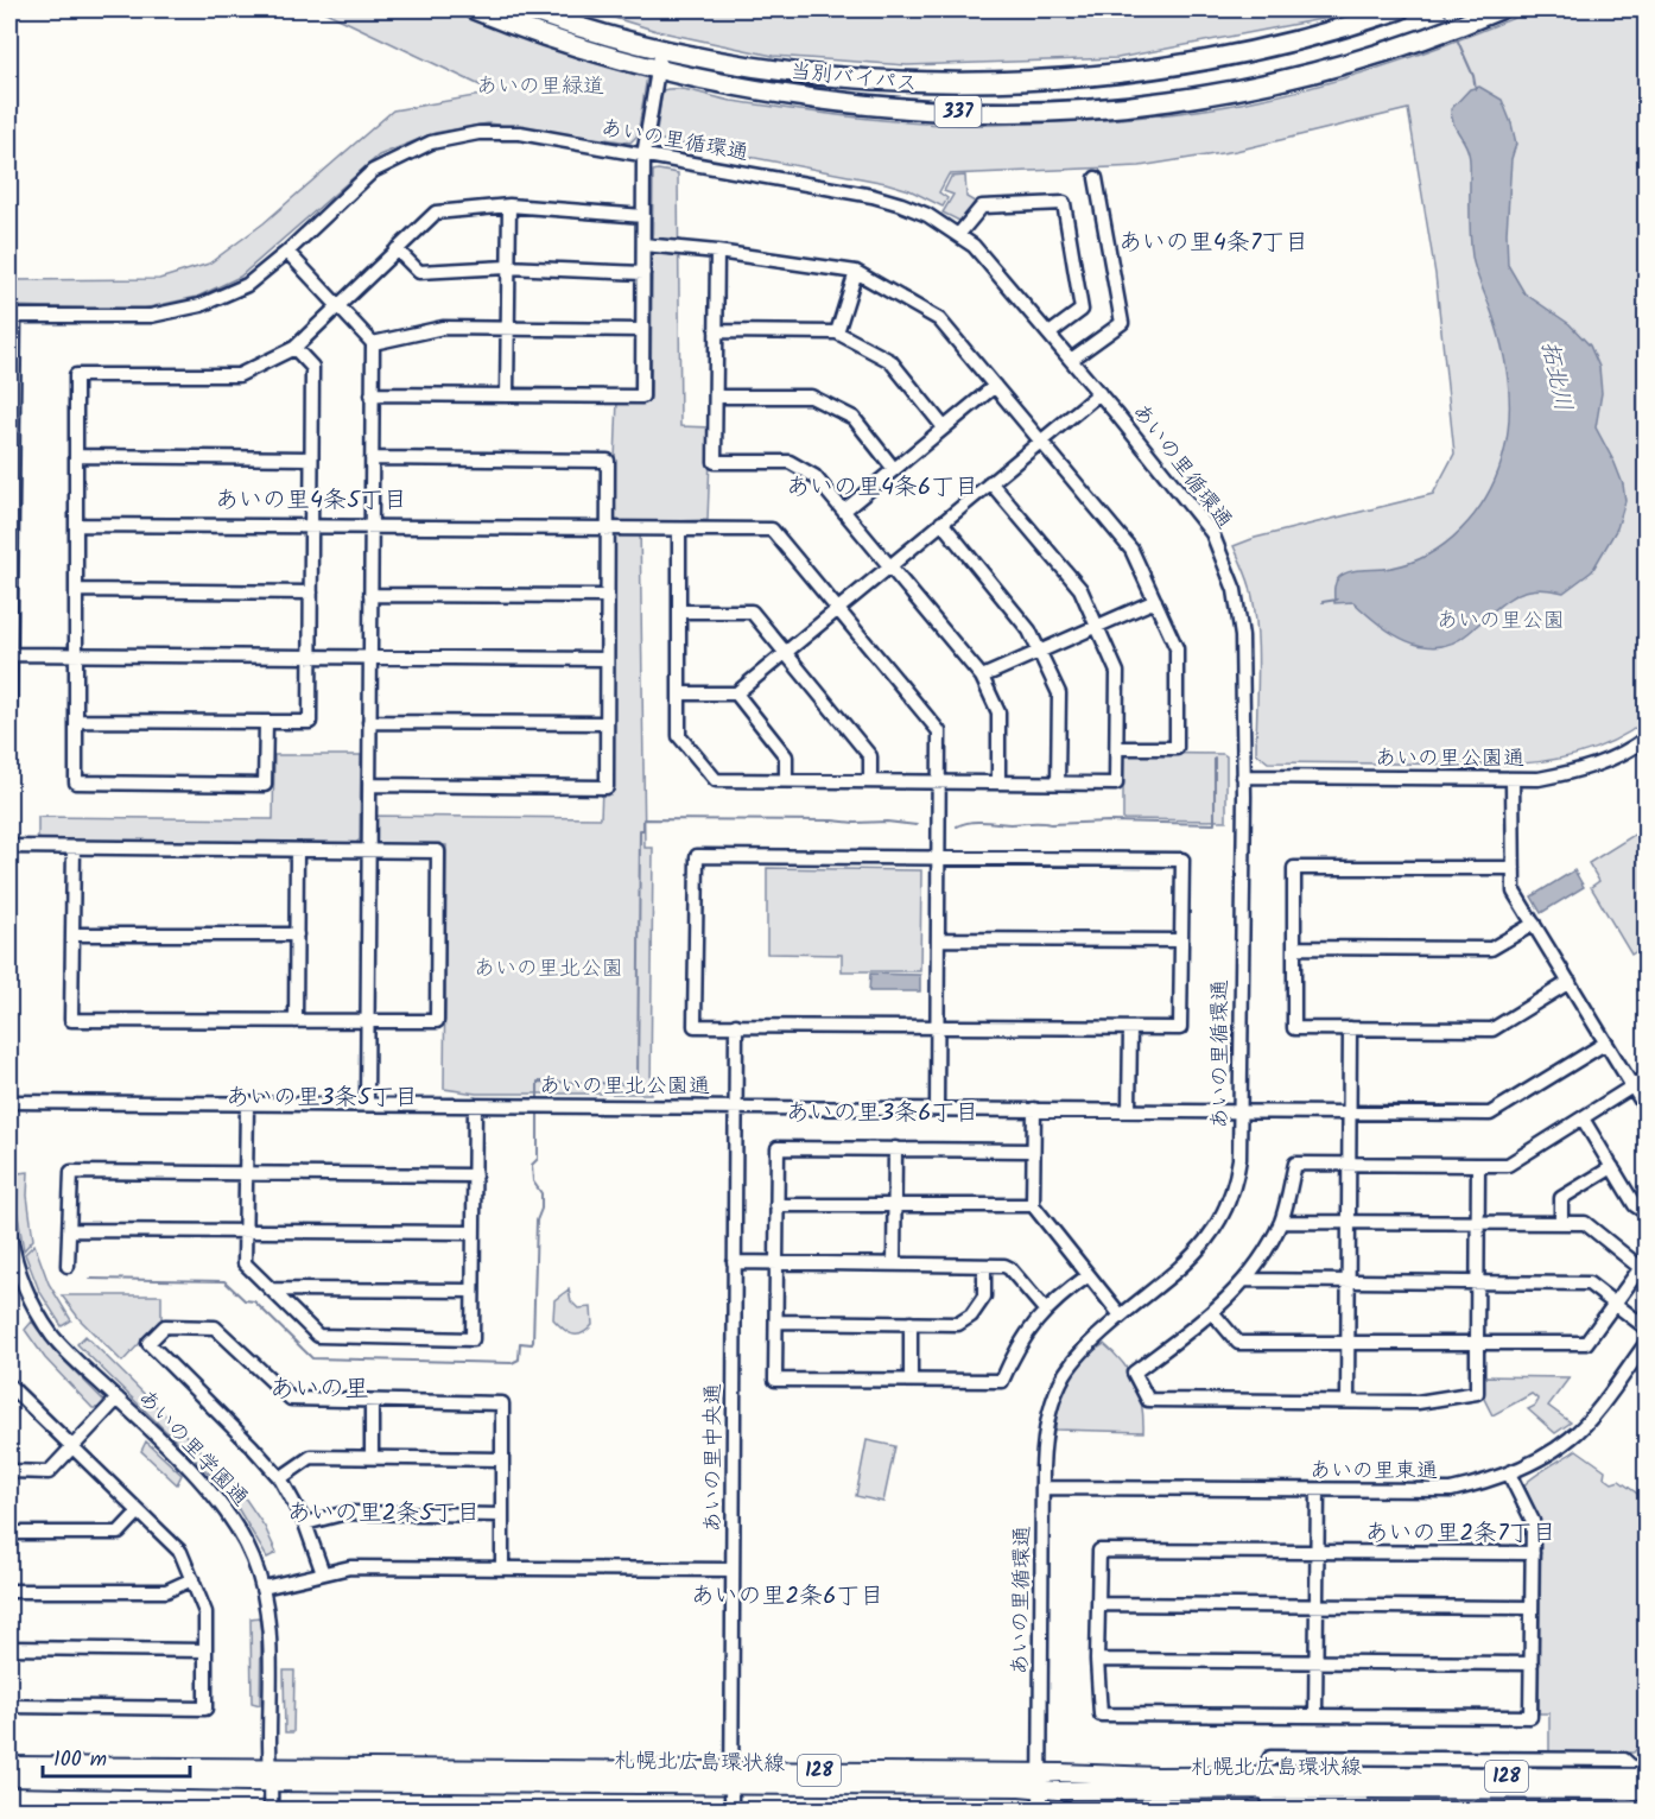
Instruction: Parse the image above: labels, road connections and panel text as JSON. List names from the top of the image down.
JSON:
{
  "streets": {
    "highway": ["当別バイパス", "337"],
    "main road": ["札幌北広島環状線", "128"],
    "street": [
      "あいの里循環通",
      "あいの里公園通",
      "あいの里北公園通",
      "あいの里学園通",
      "あいの里中央通",
      "あいの里東通"
    ]
  },
  "crossings": [
    ["あいの里循環通", "あいの里公園通"],
    ["あいの里循環通", "あいの里北公園通"],
    ["あいの里循環通", "あいの里東通"],
    ["あいの里循環通", "札幌北広島環状線"],
    ["あいの里北公園通", "あいの里中央通"],
    ["あいの里学園通", "札幌北広島環状線"],
    ["あいの里中央通", "札幌北広島環状線"]
  ],
  "districts": [
    "あいの里4条7丁目",
    "あいの里4条6丁目",
    "あいの里4条5丁目",
    "あいの里3条5丁目",
    "あいの里3条6丁目",
    "あいの里",
    "あいの里2条5丁目",
    "あいの里2条7丁目",
    "あいの里2条6丁目"
  ],
  "water": ["拓北川"],
  "parks": ["あいの里緑道", "あいの里公園", "あいの里北公園"],
  "scale_bar": "100 m"
}
